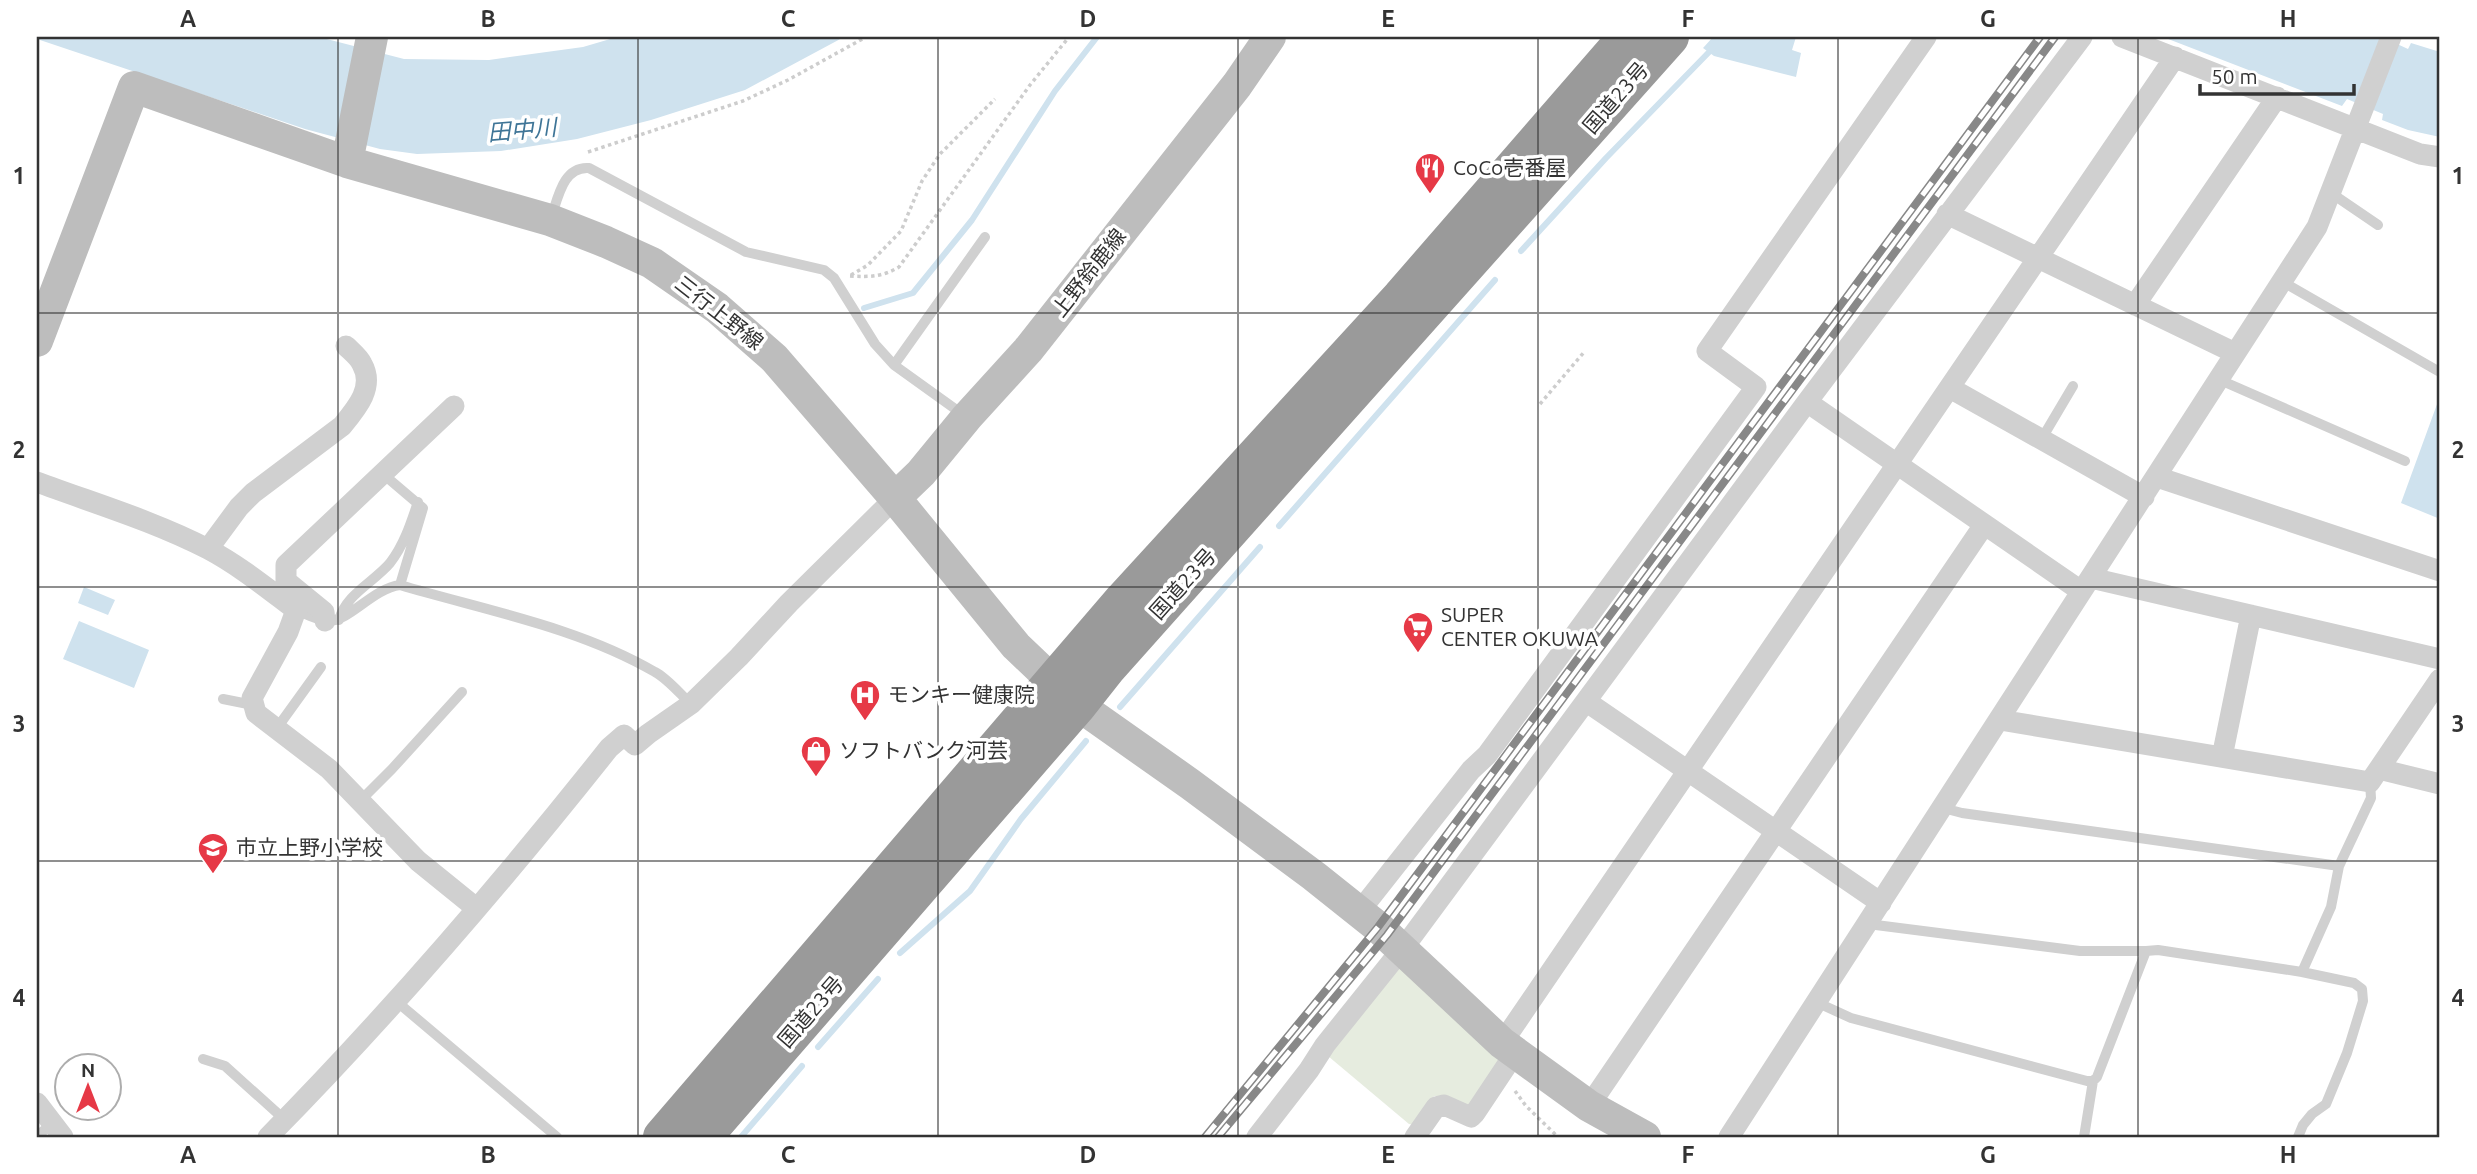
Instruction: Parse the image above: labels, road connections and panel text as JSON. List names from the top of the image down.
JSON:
{
  "streets": {
    "highway": ["国道23号"],
    "main road": ["上野鈴鹿線", "三行上野線"]
  },
  "crossings": [
    ["国道23号", "三行上野線"],
    ["上野鈴鹿線", "三行上野線"]
  ],
  "water": ["田中川"],
  "places": {
    "restaurant": ["CoCo壱番屋"],
    "supermarket": ["SUPER CENTER OKUWA"],
    "hospital": ["モンキー健康院"],
    "shop": ["ソフトバンク河芸"],
    "school or university": ["市立上野小学校"]
  },
  "scale_bar": "50 m",
  "north": "top",
  "grid": {
    "columns": [
      "A",
      "B",
      "C",
      "D",
      "E",
      "F",
      "G",
      "H"
    ],
    "rows": [
      "1",
      "2",
      "3",
      "4"
    ]
  }
}
